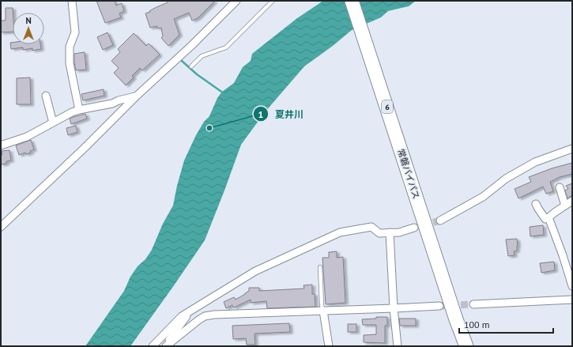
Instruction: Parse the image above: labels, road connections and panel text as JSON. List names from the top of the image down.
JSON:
{
  "streets": {
    "highway": ["6", "常磐バイパス"]
  },
  "places": ["夏井川"],
  "scale_bar": "100 m",
  "north": "top"
}
